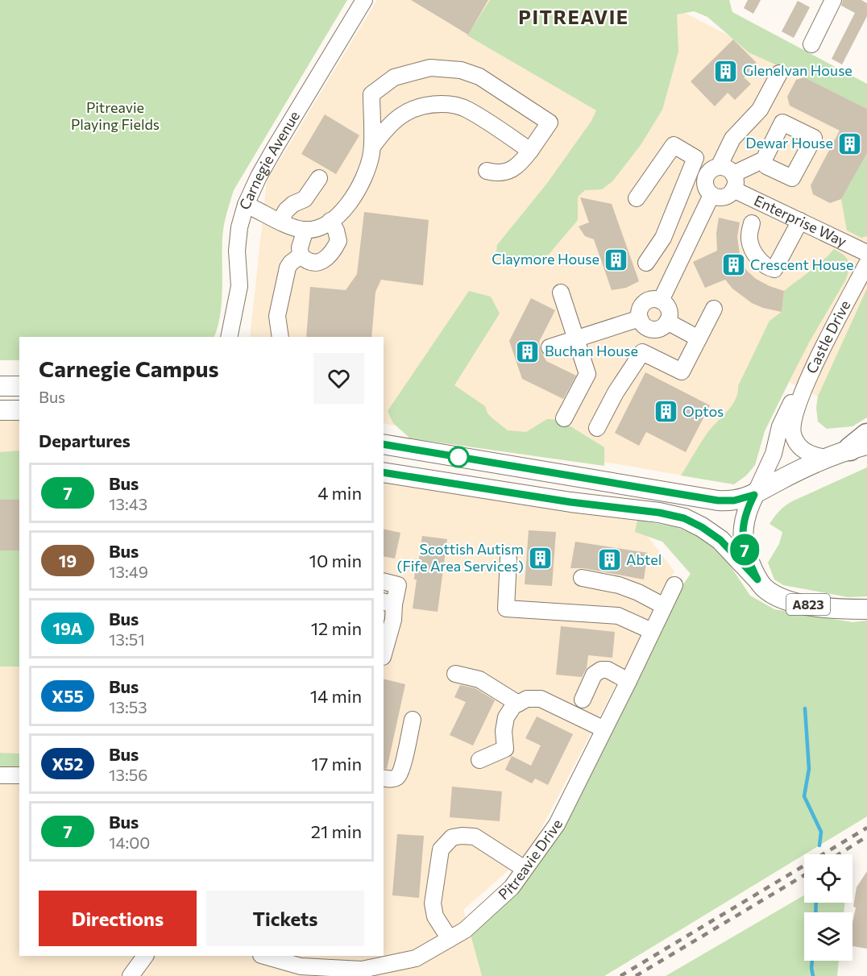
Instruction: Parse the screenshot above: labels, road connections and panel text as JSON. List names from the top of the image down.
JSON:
{
  "streets": {
    "main road": ["A823"],
    "street": [
      "Carnegie Avenue",
      "Enterprise Way",
      "Castle Drive",
      "Pitreavie Drive"
    ]
  },
  "crossings": [
    ["Castle Drive", "A823"]
  ],
  "districts": ["PITREAVIE"],
  "parks": ["Pitreavie Playing Fields"],
  "places": {
    "building": [
      "Glenelvan House",
      "Dewar House",
      "Claymore House",
      "Crescent House",
      "Buchan House",
      "Optos",
      "Scottish Autism (Fife Area Services)",
      "Abtel"
    ]
  },
  "lines": ["bus line 7"],
  "page": {
    "on_map": "7",
    "heading": [
      ["Carnegie Campus", "Bus"],
      "Departures"
    ],
    "list": [
      {
        "mark": "7",
        "name": "Bus",
        "note": "13:43",
        "value": "4 min"
      },
      {
        "mark": "19",
        "name": "Bus",
        "note": "13:49",
        "value": "10 min"
      },
      {
        "mark": "19A",
        "name": "Bus",
        "note": "13:51",
        "value": "12 min"
      },
      {
        "mark": "X55",
        "name": "Bus",
        "note": "13:53",
        "value": "14 min"
      },
      {
        "mark": "X52",
        "name": "Bus",
        "note": "13:56",
        "value": "17 min"
      },
      {
        "mark": "7",
        "name": "Bus",
        "note": "14:00",
        "value": "21 min"
      }
    ],
    "buttons": ["Directions", "Tickets"]
  }
}
